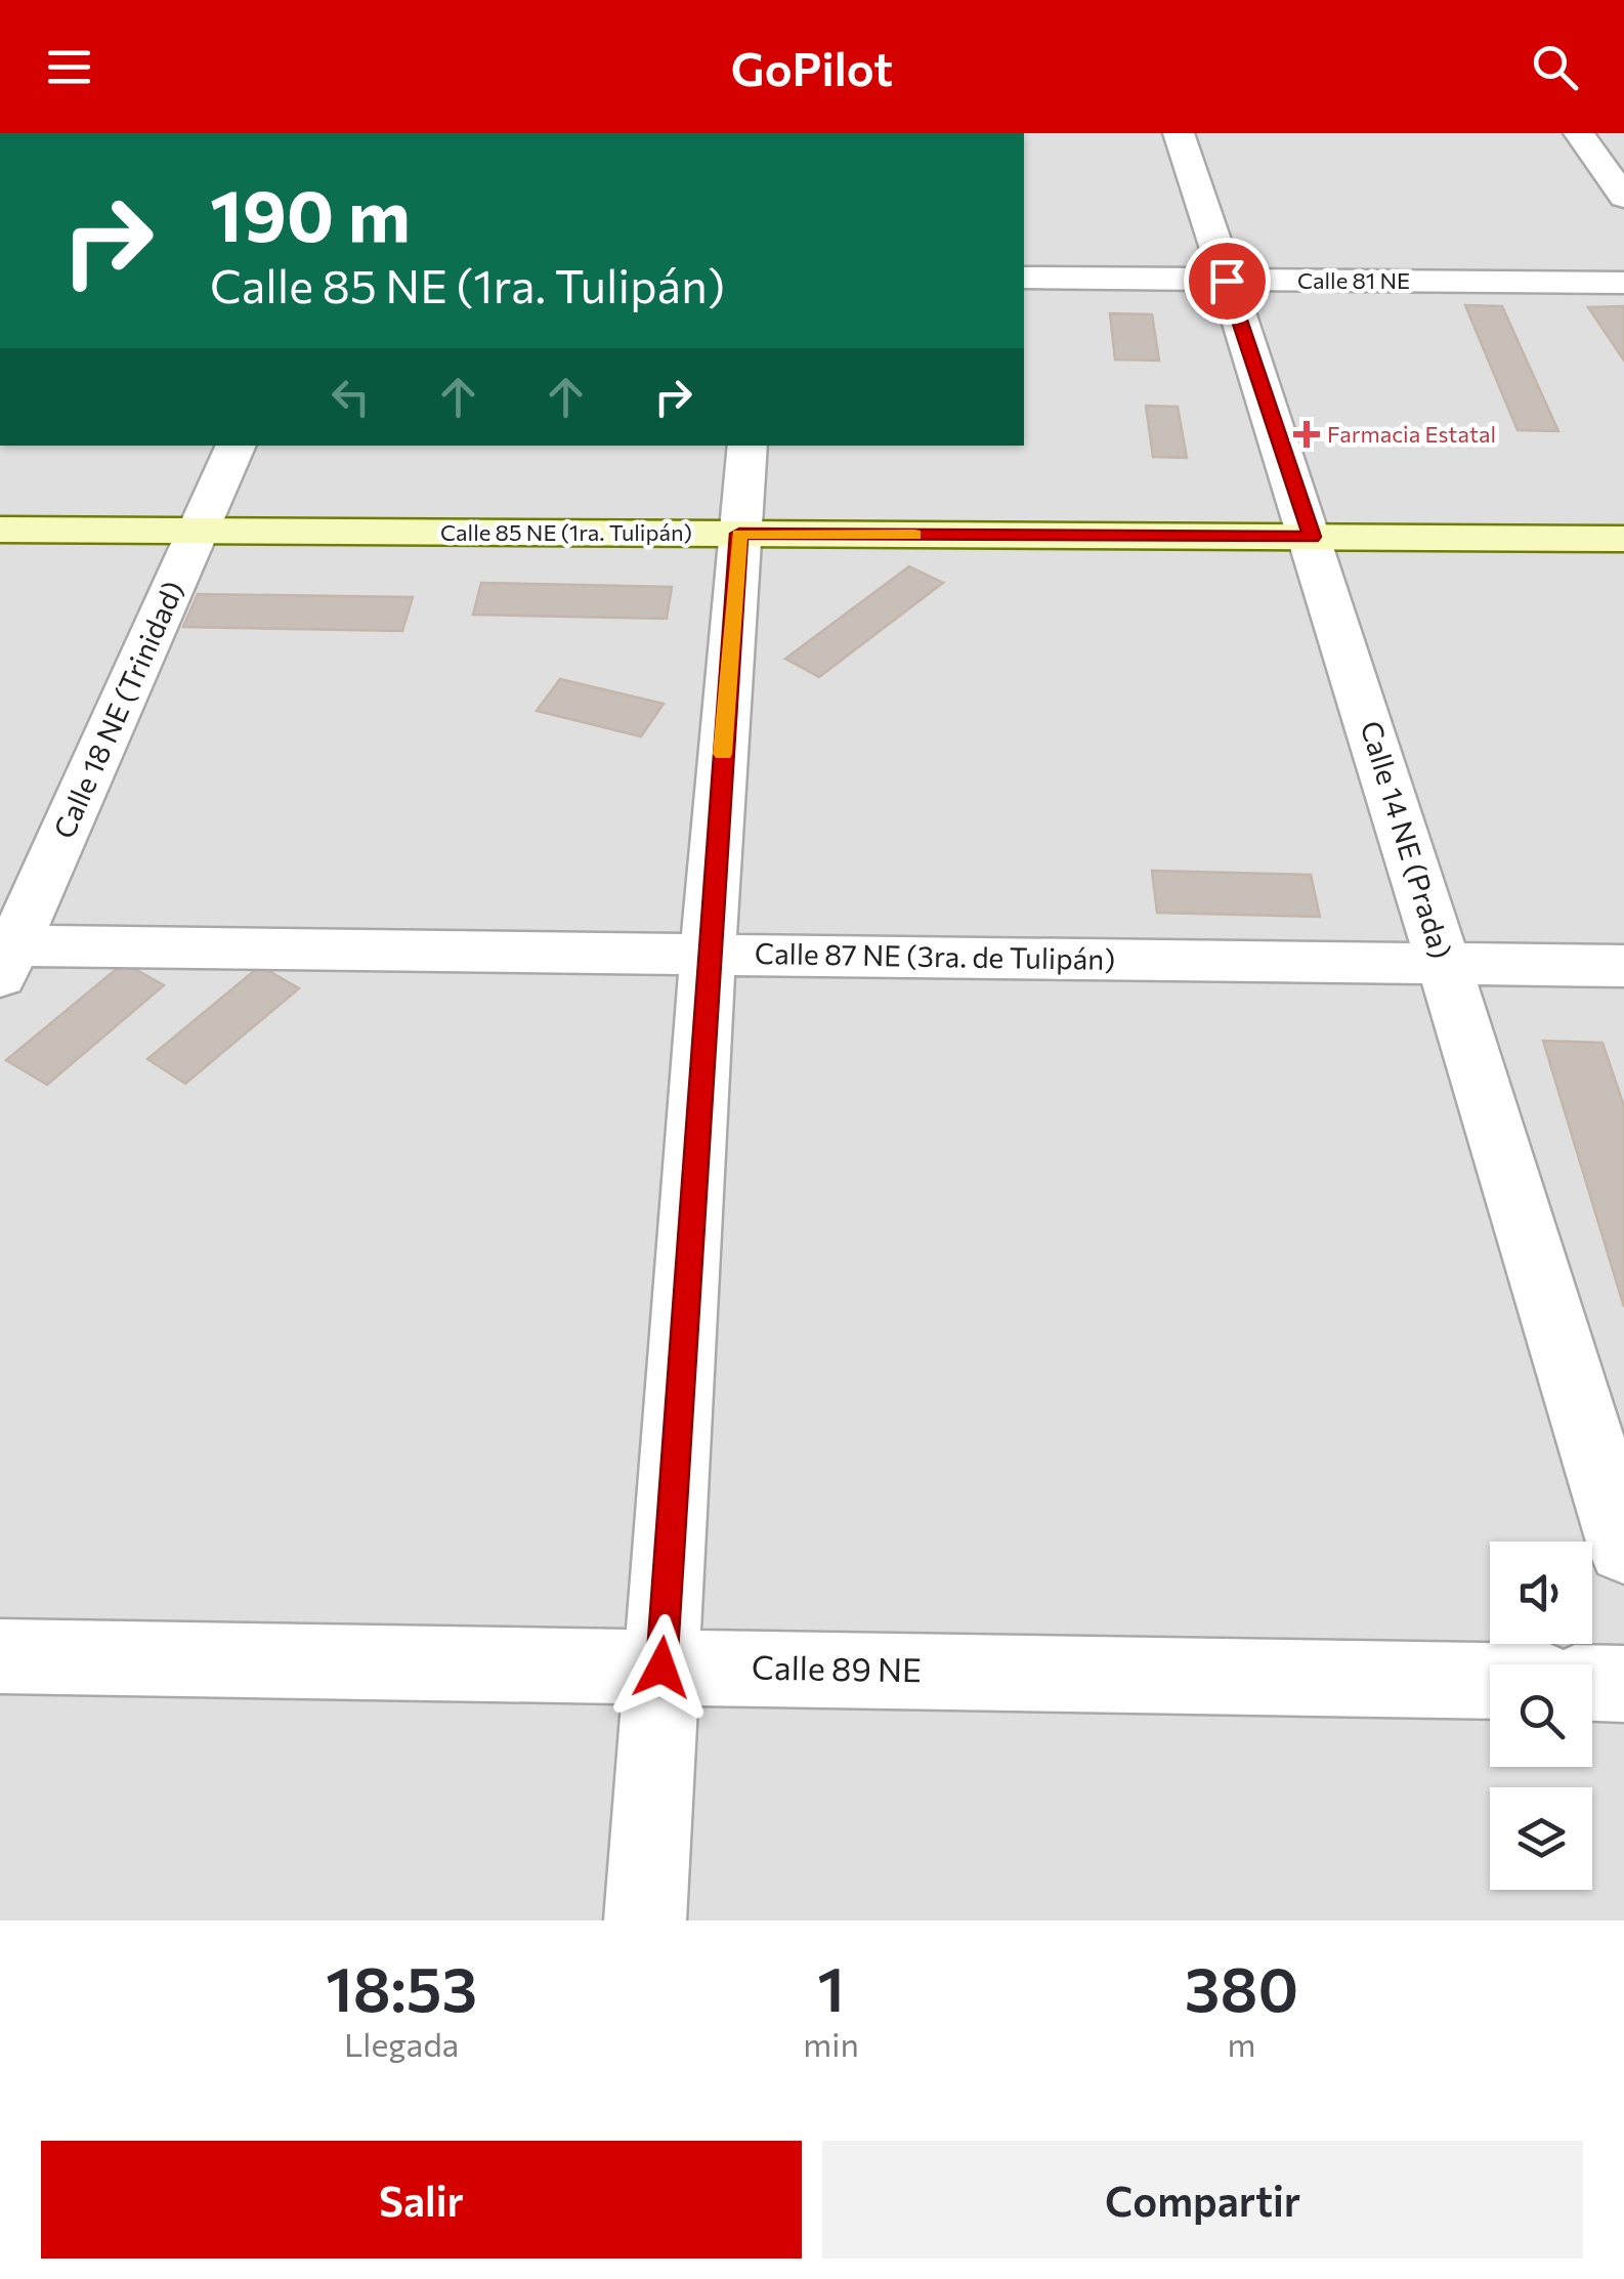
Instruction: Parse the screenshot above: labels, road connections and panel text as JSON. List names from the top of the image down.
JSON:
{
  "streets": {
    "street": [
      "Calle 81 NE",
      "Calle 85 NE (1ra. Tulipán)",
      "Calle 18 NE (Trinidad)",
      "Calle 14 NE (Prada)",
      "Calle 87 NE (3ra. de Tulipán)",
      "Calle 89 NE"
    ]
  },
  "crossings": [
    ["Calle 81 NE", "Calle 14 NE (Prada)"],
    ["Calle 85 NE (1ra. Tulipán)", "Calle 18 NE (Trinidad)"],
    ["Calle 85 NE (1ra. Tulipán)", "Calle 14 NE (Prada)"],
    ["Calle 18 NE (Trinidad)", "Calle 87 NE (3ra. de Tulipán)"],
    ["Calle 14 NE (Prada)", "Calle 87 NE (3ra. de Tulipán)"]
  ],
  "places": {
    "health": ["Farmacia Estatal"]
  },
  "page": {
    "header": "GoPilot",
    "turn": ["190 m", "Calle 85 NE (1ra. Tulipán)"],
    "eta": [
      "18:53",
      "Llegada",
      "1",
      "min",
      "380",
      "m"
    ],
    "buttons": ["Salir", "Compartir"]
  }
}
